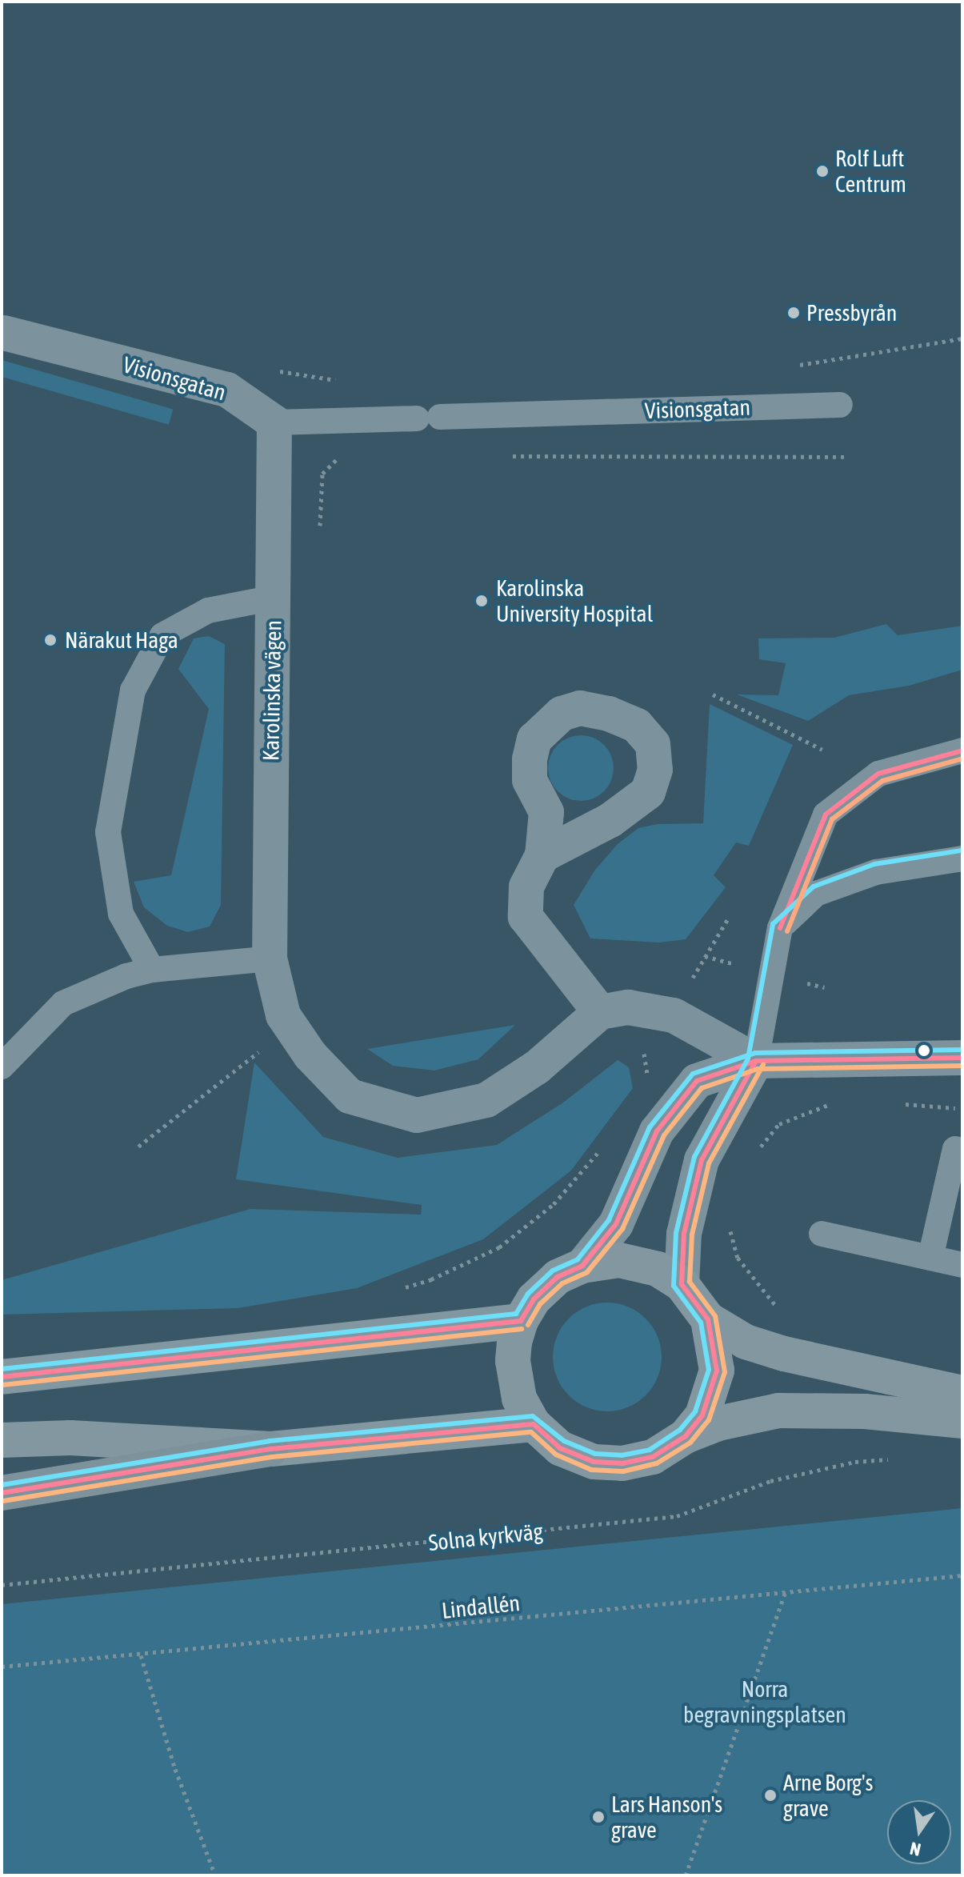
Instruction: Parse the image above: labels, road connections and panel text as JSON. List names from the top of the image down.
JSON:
{
  "streets": {
    "street": ["Visionsgatan", "Karolinska vägen"],
    "path": ["Solna kyrkväg", "Lindallén"]
  },
  "crossings": [
    ["Visionsgatan", "Karolinska vägen"]
  ],
  "parks": ["Norra begravningsplatsen"],
  "places": [
    "Rolf Luft Centrum",
    "Pressbyrån",
    "Karolinska University Hospital",
    "Närakut Haga",
    "Arne Borg's grave",
    "Lars Hanson's grave"
  ],
  "north": "bottom"
}
